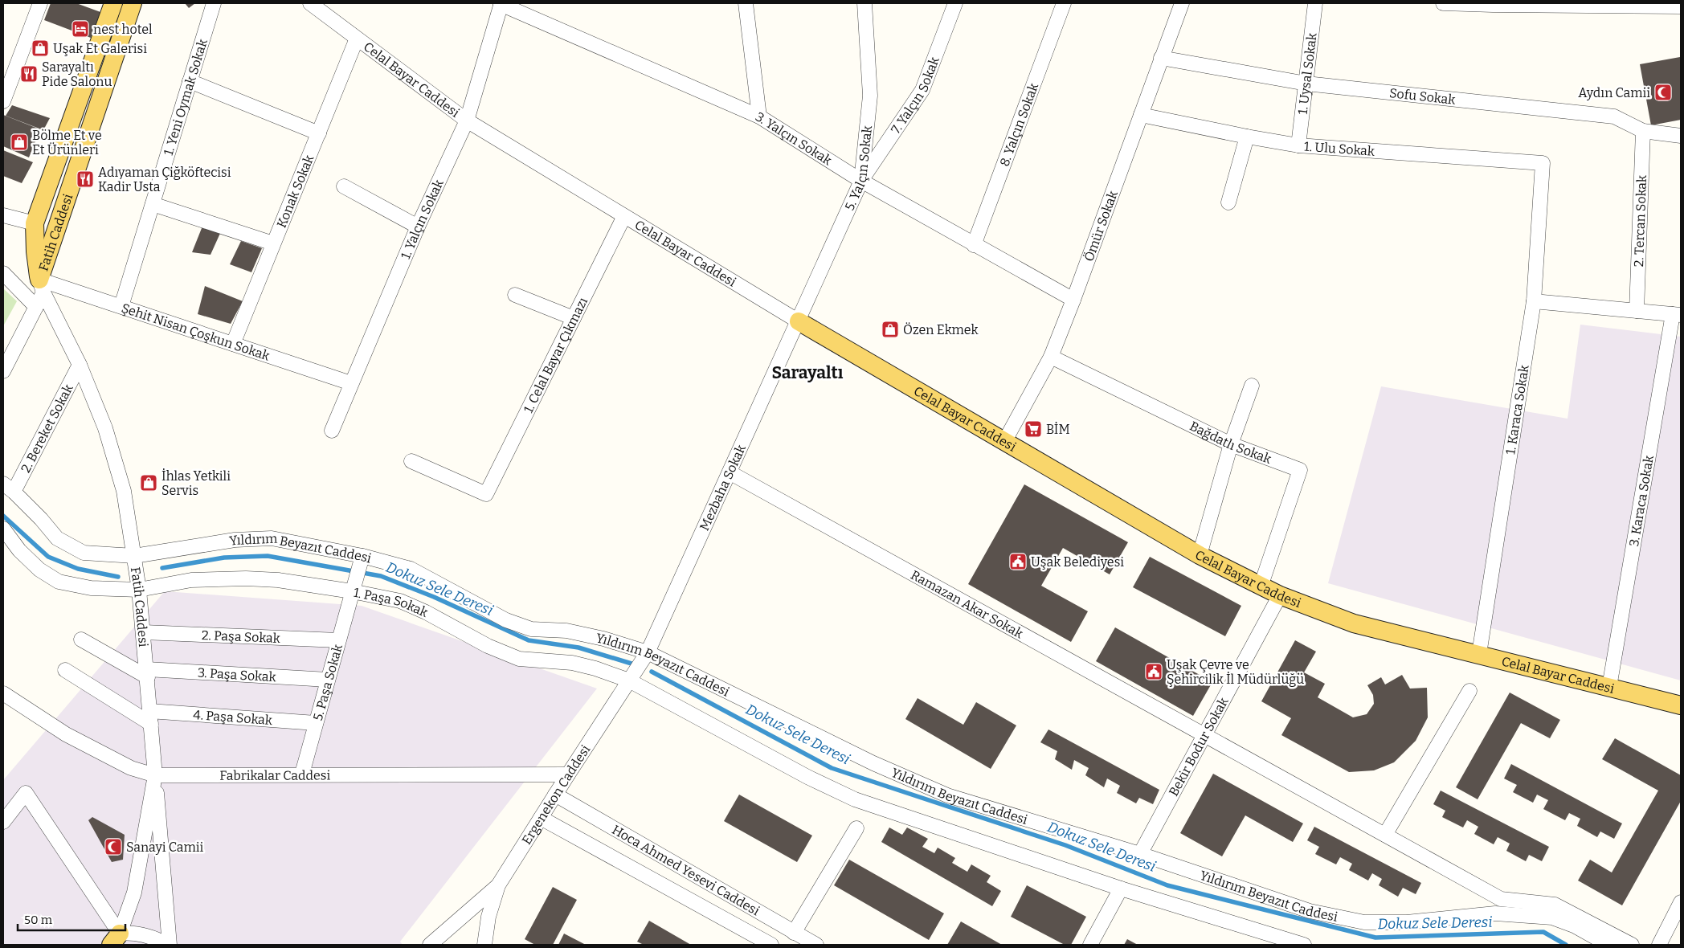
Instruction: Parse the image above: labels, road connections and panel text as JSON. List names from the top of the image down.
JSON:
{
  "streets": {
    "main road": ["Celal Bayar Caddesi", "Fatih Caddesi"],
    "street": [
      "1. Uysal Sokak",
      "7. Yalçın Sokak",
      "Sofu Sokak",
      "1. Yeni Oymak Sokak",
      "8. Yalçın Sokak",
      "3. Yalçın Sokak",
      "1. Ulu Sokak",
      "5. Yalçın Sokak",
      "Konak Sokak",
      "1. Yalçın Sokak",
      "2. Tercan Sokak",
      "Ömür Sokak",
      "Şehit Nisan Çoşkun Sokak",
      "1. Celal Bayar Çıkmazı",
      "1. Karaca Sokak",
      "2. Bereket Sokak",
      "Bağdatlı Sokak",
      "Mezbaha Sokak",
      "3. Karaca Sokak",
      "Yıldırım Beyazıt Caddesi",
      "1. Paşa Sokak",
      "Ramazan Akar Sokak",
      "2. Paşa Sokak",
      "3. Paşa Sokak",
      "5. Paşa Sokak",
      "4. Paşa Sokak",
      "Bekir Bodur Sokak",
      "Fabrikalar Caddesi",
      "Ergenekon Caddesi",
      "Hoca Ahmed Yesevi Caddesi"
    ]
  },
  "crossings": [
    ["1. Uysal Sokak", "Sofu Sokak"],
    ["1. Uysal Sokak", "1. Ulu Sokak"],
    ["Celal Bayar Caddesi", "5. Yalçın Sokak"],
    ["Celal Bayar Caddesi", "Konak Sokak"],
    ["Celal Bayar Caddesi", "1. Yalçın Sokak"],
    ["Celal Bayar Caddesi", "Ömür Sokak"],
    ["Celal Bayar Caddesi", "1. Celal Bayar Çıkmazı"],
    ["Celal Bayar Caddesi", "1. Karaca Sokak"],
    ["Celal Bayar Caddesi", "Bağdatlı Sokak"],
    ["Celal Bayar Caddesi", "Mezbaha Sokak"],
    ["Celal Bayar Caddesi", "3. Karaca Sokak"],
    ["Celal Bayar Caddesi", "Bekir Bodur Sokak"],
    ["7. Yalçın Sokak", "3. Yalçın Sokak"],
    ["7. Yalçın Sokak", "5. Yalçın Sokak"],
    ["Sofu Sokak", "2. Tercan Sokak"],
    ["Sofu Sokak", "Ömür Sokak"],
    ["1. Yeni Oymak Sokak", "Şehit Nisan Çoşkun Sokak"],
    ["8. Yalçın Sokak", "3. Yalçın Sokak"],
    ["3. Yalçın Sokak", "5. Yalçın Sokak"],
    ["3. Yalçın Sokak", "1. Yalçın Sokak"],
    ["3. Yalçın Sokak", "Ömür Sokak"],
    ["1. Ulu Sokak", "Ömür Sokak"],
    ["1. Ulu Sokak", "1. Karaca Sokak"],
    ["5. Yalçın Sokak", "Mezbaha Sokak"],
    ["Konak Sokak", "Şehit Nisan Çoşkun Sokak"],
    ["1. Yalçın Sokak", "Şehit Nisan Çoşkun Sokak"],
    ["Ömür Sokak", "Bağdatlı Sokak"],
    ["Fatih Caddesi", "Şehit Nisan Çoşkun Sokak"],
    ["Fatih Caddesi", "2. Bereket Sokak"],
    ["Fatih Caddesi", "Yıldırım Beyazıt Caddesi"],
    ["Fatih Caddesi", "1. Paşa Sokak"],
    ["Fatih Caddesi", "2. Paşa Sokak"],
    ["Fatih Caddesi", "3. Paşa Sokak"],
    ["Fatih Caddesi", "4. Paşa Sokak"],
    ["Fatih Caddesi", "Fabrikalar Caddesi"],
    ["2. Bereket Sokak", "Yıldırım Beyazıt Caddesi"],
    ["Mezbaha Sokak", "Yıldırım Beyazıt Caddesi"],
    ["Mezbaha Sokak", "Ramazan Akar Sokak"],
    ["Mezbaha Sokak", "Ergenekon Caddesi"],
    ["Yıldırım Beyazıt Caddesi", "1. Paşa Sokak"],
    ["Yıldırım Beyazıt Caddesi", "5. Paşa Sokak"],
    ["Yıldırım Beyazıt Caddesi", "Bekir Bodur Sokak"],
    ["Yıldırım Beyazıt Caddesi", "Ergenekon Caddesi"],
    ["1. Paşa Sokak", "5. Paşa Sokak"],
    ["1. Paşa Sokak", "Ergenekon Caddesi"],
    ["Ramazan Akar Sokak", "Bekir Bodur Sokak"],
    ["2. Paşa Sokak", "5. Paşa Sokak"],
    ["3. Paşa Sokak", "5. Paşa Sokak"],
    ["5. Paşa Sokak", "4. Paşa Sokak"],
    ["5. Paşa Sokak", "Fabrikalar Caddesi"],
    ["Fabrikalar Caddesi", "Ergenekon Caddesi"],
    ["Ergenekon Caddesi", "Hoca Ahmed Yesevi Caddesi"]
  ],
  "districts": ["Sarayaltı"],
  "water": ["Dokuz Sele Deresi"],
  "places": {
    "hotel": ["nest hotel"],
    "shop": [
      "Uşak Et Galerisi",
      "Bölme Et ve Et Ürünleri",
      "Özen Ekmek",
      "İhlas Yetkili Servis"
    ],
    "restaurant": ["Sarayaltı Pide Salonu", "Adıyaman Çiğköftecisi Kadir Usta"],
    "mosque": ["Aydın Camii", "Sanayi Camii"],
    "supermarket": ["BİM"],
    "public building": ["Uşak Belediyesi", "Uşak Çevre ve Şehircilik İl Müdürlüğü"]
  },
  "scale_bar": "50 m"
}
